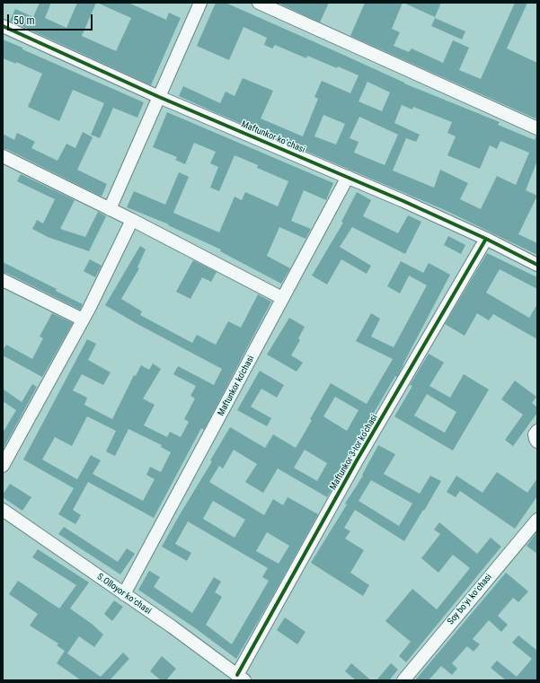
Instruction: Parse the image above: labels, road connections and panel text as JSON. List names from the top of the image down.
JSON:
{
  "streets": {
    "street": [
      "Maftunkor koʻchasi",
      "Maftunkor ko'chasi",
      "Maftunkor 3-tor koʼchasi",
      "S.Olloyor koʻchasi",
      "Soy boʻyi koʻchasi"
    ]
  },
  "crossings": [
    ["Maftunkor koʻchasi", "Maftunkor ko'chasi"],
    ["Maftunkor koʻchasi", "Maftunkor 3-tor koʼchasi"],
    ["Maftunkor ko'chasi", "S.Olloyor koʻchasi"],
    ["Maftunkor 3-tor koʼchasi", "S.Olloyor koʻchasi"]
  ],
  "scale_bar": "50 m"
}
